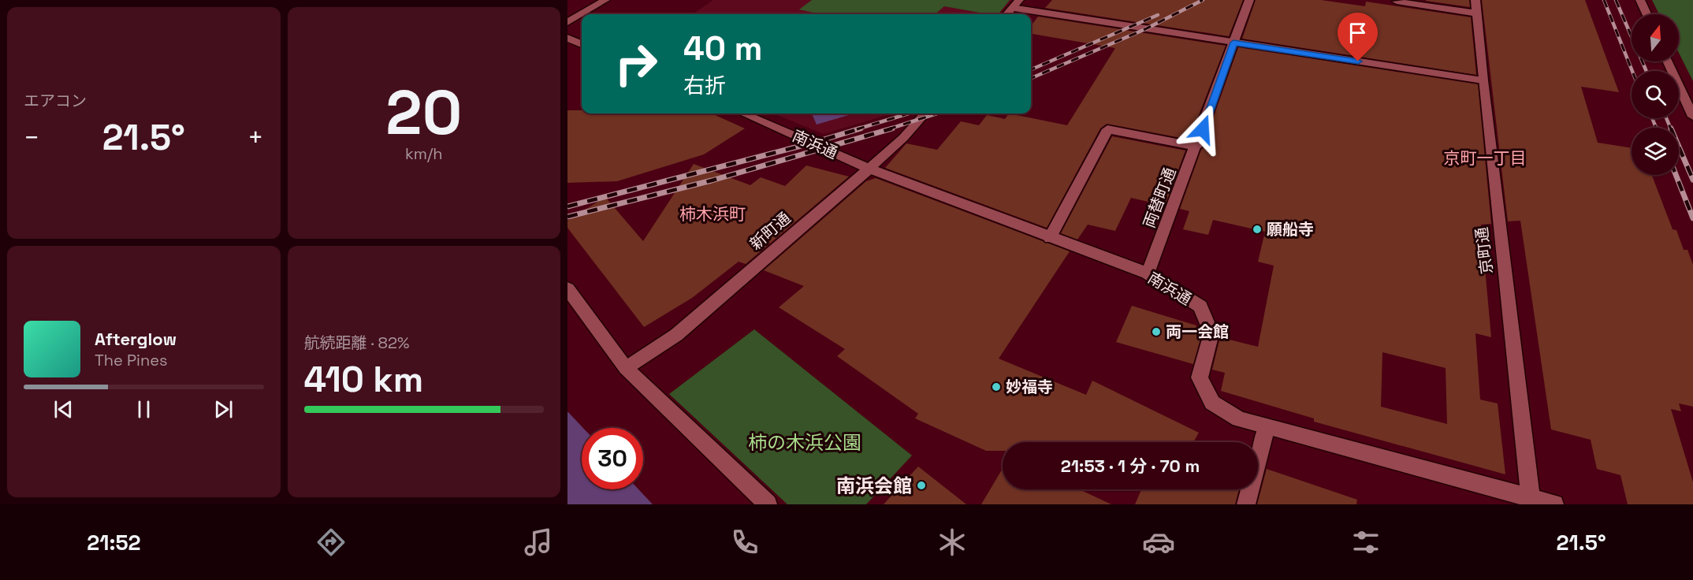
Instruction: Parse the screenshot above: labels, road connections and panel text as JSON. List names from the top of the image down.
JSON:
{
  "streets": {
    "street": [
      "南浜通",
      "両替町通",
      "新町通",
      "京町通"
    ]
  },
  "crossings": [
    ["南浜通", "両替町通"],
    ["南浜通", "新町通"],
    ["南浜通", "京町通"]
  ],
  "districts": ["京町一丁目", "柿木浜町"],
  "parks": ["柿の木浜公園"],
  "places": [
    "願船寺",
    "両一会館",
    "妙福寺",
    "南浜会館"
  ],
  "north": "top",
  "page": {
    "tile": [
      "エアコン",
      ["20", "km/h"],
      ["航続距離 · 82%", "410 km"]
    ],
    "turn": ["40 m", "右折"],
    "heat": ["−", "21.5°", "+"],
    "song": ["Afterglow", "The Pines"],
    "limit": "30",
    "trip": "21:53 · 1 分 · 70 m",
    "tabs": ["21:52", "21.5°"]
  }
}
